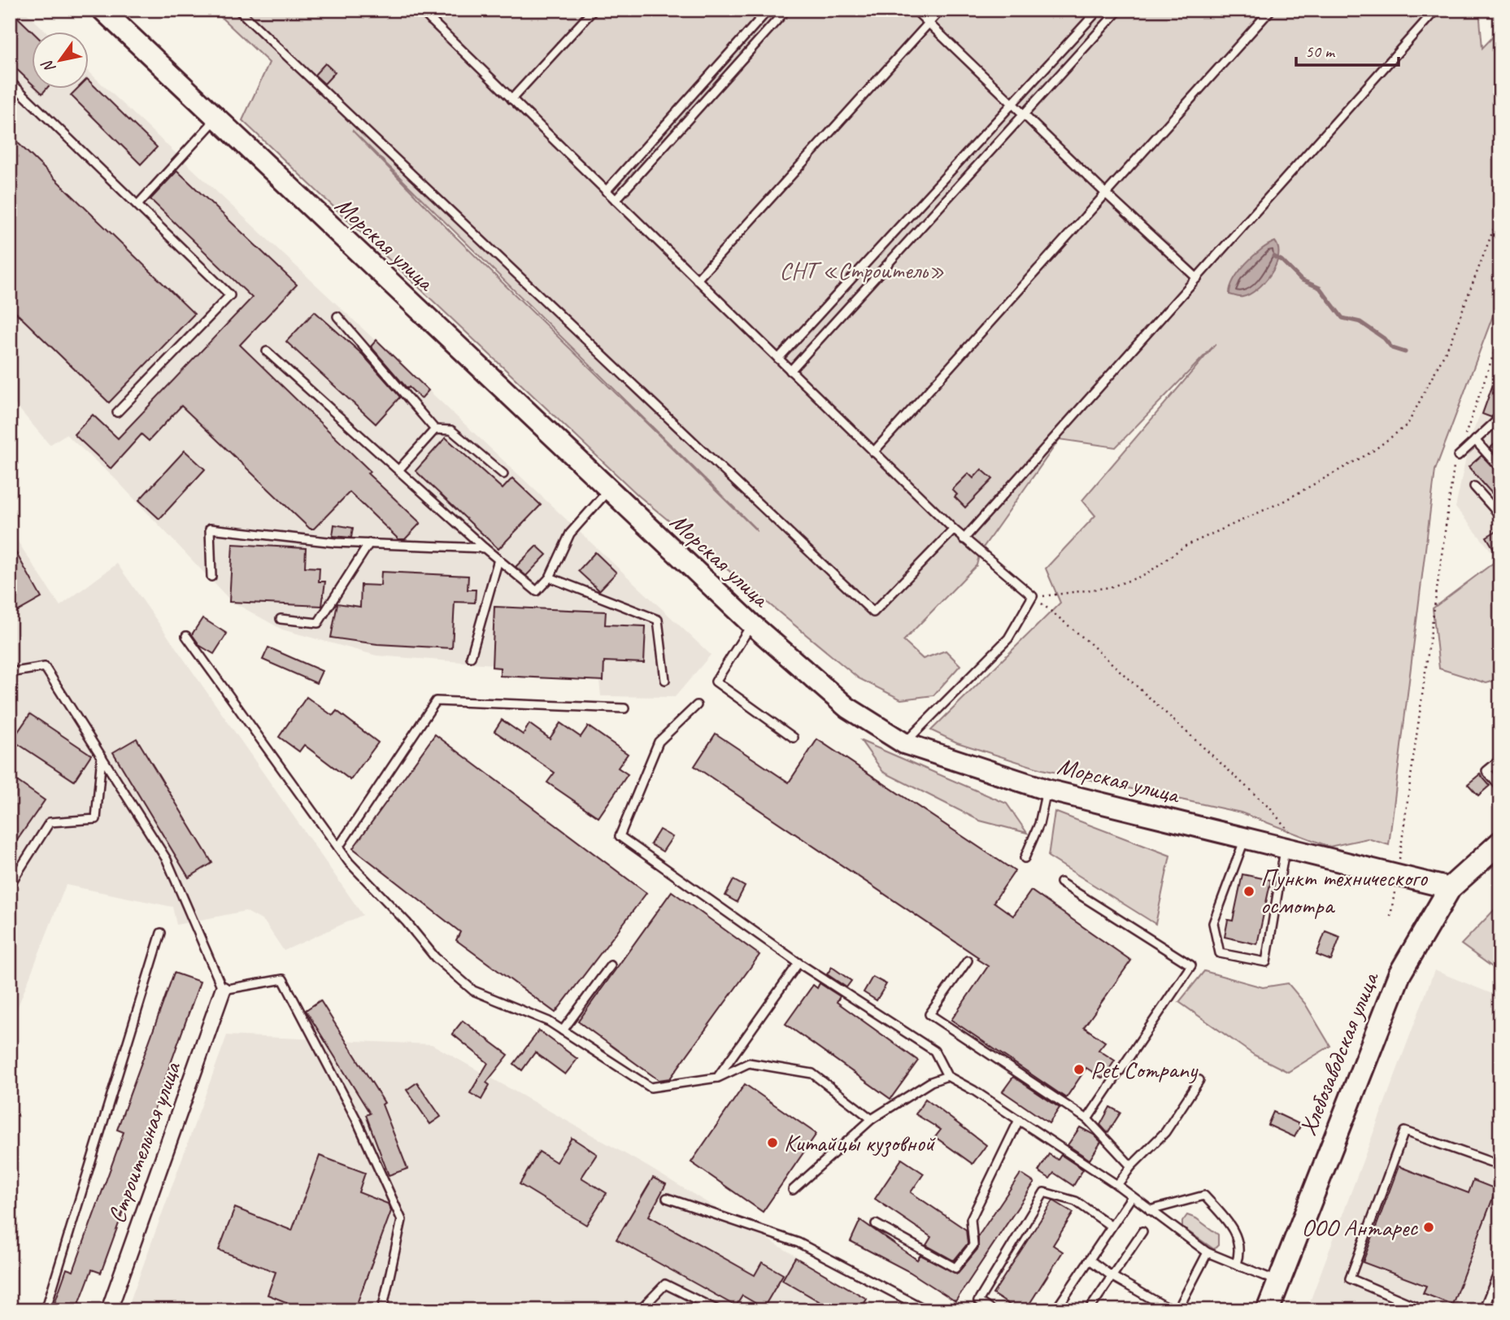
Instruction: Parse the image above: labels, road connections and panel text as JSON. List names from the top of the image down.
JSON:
{
  "streets": {
    "main road": ["Хлебозаводская улица"],
    "street": ["Морская улица", "Строительная улица"]
  },
  "crossings": [
    ["Морская улица", "Хлебозаводская улица"]
  ],
  "parks": ["СНТ «Строитель»"],
  "places": [
    "Пункт технического осмотра",
    "Pet Company",
    "Китайцы кузовной",
    "ООО Антарес"
  ],
  "scale_bar": "50 m",
  "north": "bottom left"
}
